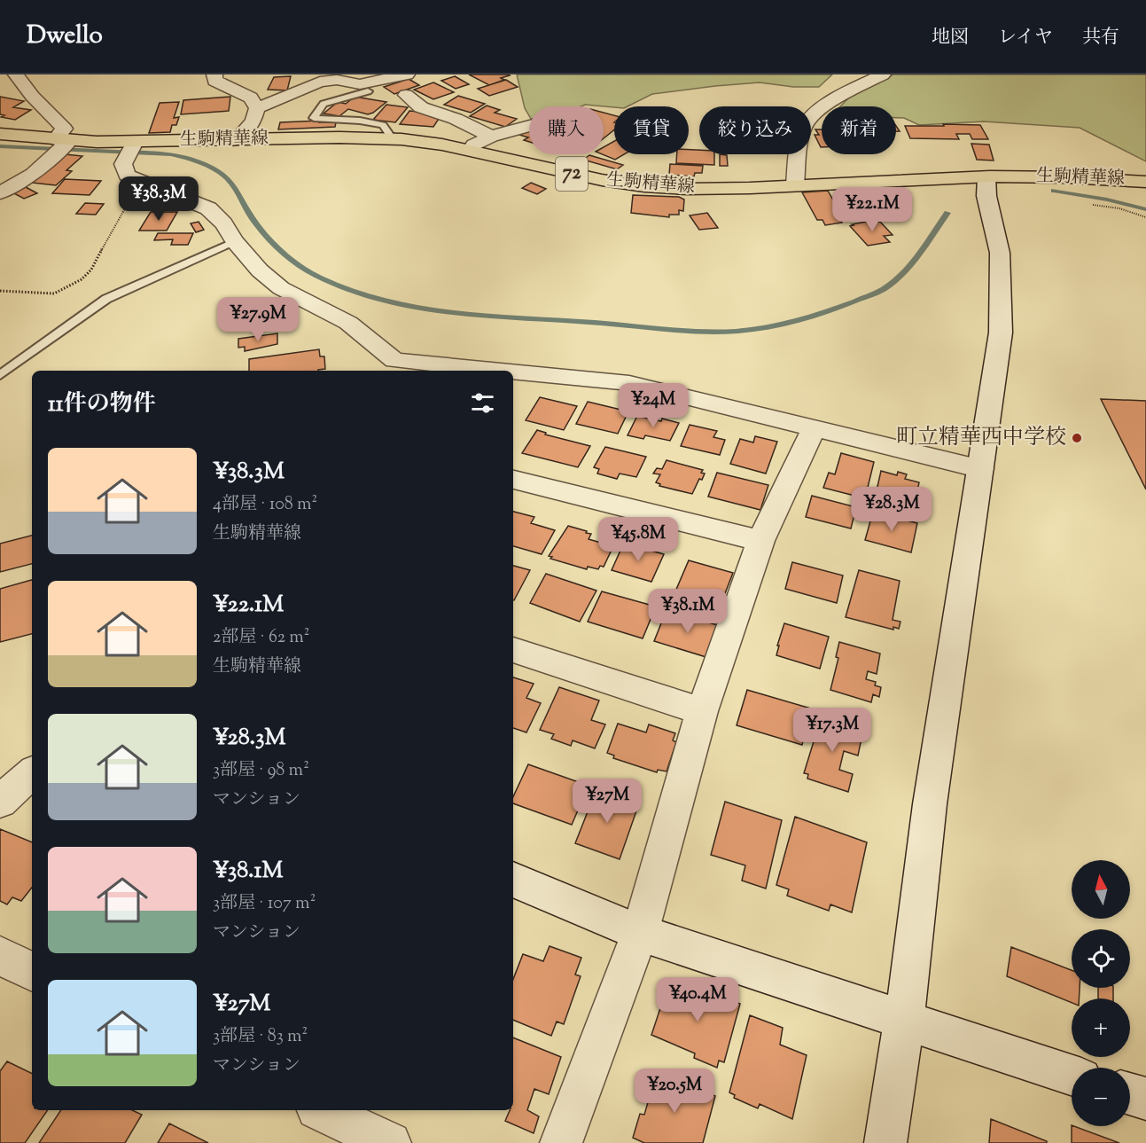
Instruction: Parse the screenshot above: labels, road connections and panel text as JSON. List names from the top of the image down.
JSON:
{
  "streets": {
    "main road": ["生駒精華線", "72"]
  },
  "places": ["町立精華西中学校"],
  "north": "top",
  "page": {
    "header": "Dwello",
    "nav": ["地図", "レイヤ", "共有"],
    "chip": [
      "購入",
      "賃貸",
      "絞り込み",
      "新着"
    ],
    "price": [
      "¥38.3M",
      "¥22.1M",
      "¥27.9M",
      "¥24M",
      "¥28.3M",
      "¥45.8M",
      "¥38.1M",
      "¥17.3M",
      "¥27M",
      "¥40.4M",
      "¥20.5M"
    ],
    "heading": "11件の物件",
    "list": [
      {
        "name": "¥38.3M",
        "note": "4部屋 · 108 m² · 生駒精華線"
      },
      {
        "name": "¥22.1M",
        "note": "2部屋 · 62 m² · 生駒精華線"
      },
      {
        "name": "¥28.3M",
        "note": "3部屋 · 98 m² · マンション"
      },
      {
        "name": "¥38.1M",
        "note": "3部屋 · 107 m² · マンション"
      },
      {
        "name": "¥27M",
        "note": "3部屋 · 83 m² · マンション"
      }
    ],
    "map_buttons": ["+", "−"]
  }
}
